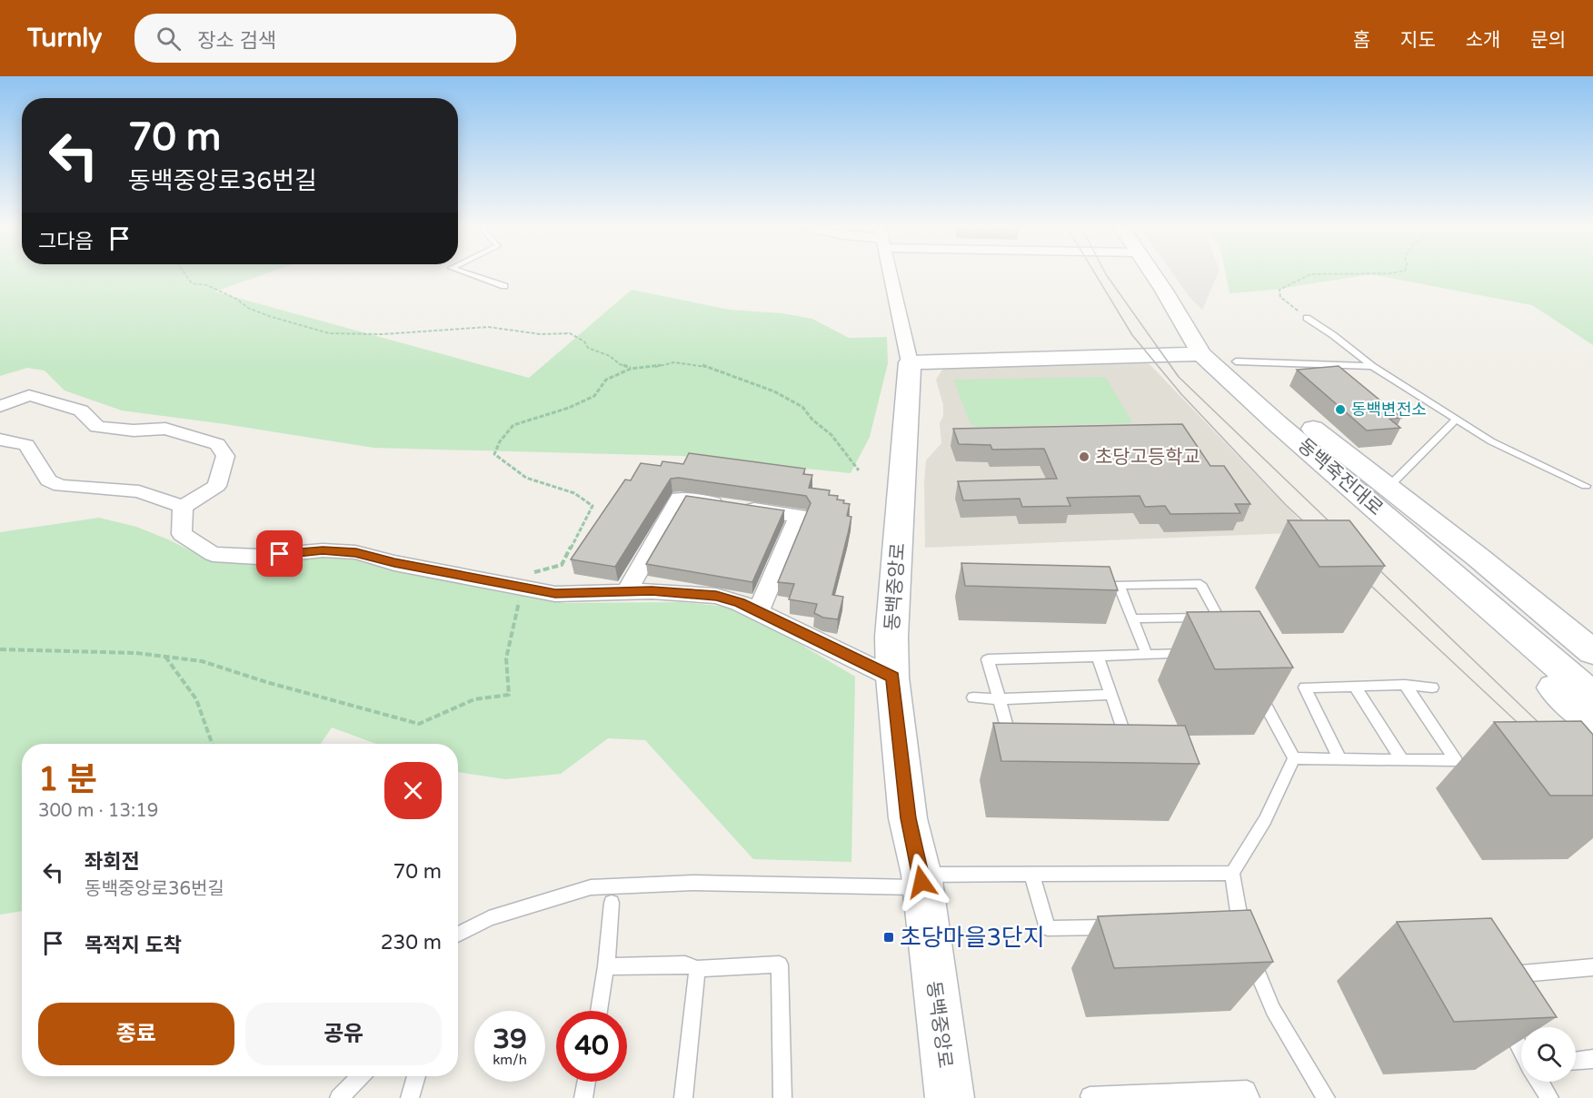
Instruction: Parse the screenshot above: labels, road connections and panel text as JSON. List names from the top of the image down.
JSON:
{
  "streets": {
    "main road": ["동백죽전대로", "동백중앙로"]
  },
  "places": {
    "other": ["동백변전소", "초당고등학교"],
    "transit": ["초당마을3단지"]
  },
  "page": {
    "header": "Turnly",
    "search": "장소 검색",
    "nav": [
      "홈",
      "지도",
      "소개",
      "문의"
    ],
    "turn": ["70 m", "동백중앙로36번길"],
    "then": "그다음",
    "heading": ["1 분", "300 m · 13:19"],
    "list": [
      {
        "name": "좌회전",
        "note": "동백중앙로36번길",
        "value": "70 m"
      },
      {
        "name": "목적지 도착",
        "value": "230 m"
      }
    ],
    "buttons": ["종료", "공유"],
    "speed": "39 km/h",
    "limit": "40"
  }
}
